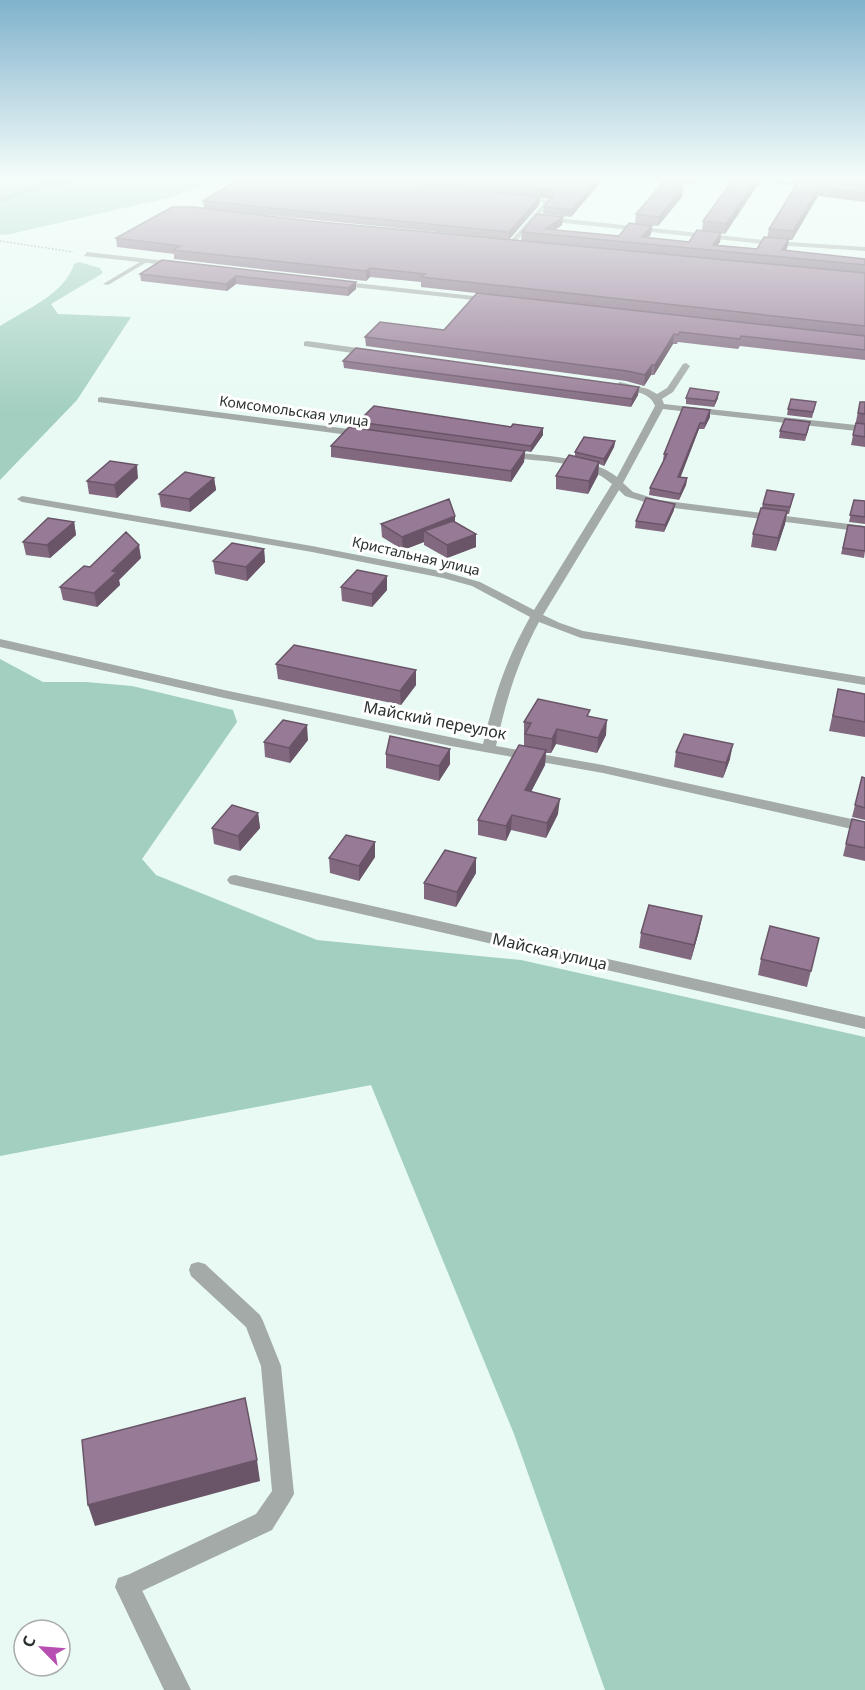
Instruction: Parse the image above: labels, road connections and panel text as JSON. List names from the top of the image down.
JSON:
{
  "streets": {
    "street": [
      "Комсомольская улица",
      "Кристальная улица",
      "Майский переулок",
      "Майская улица"
    ]
  },
  "north": "top left"
}
